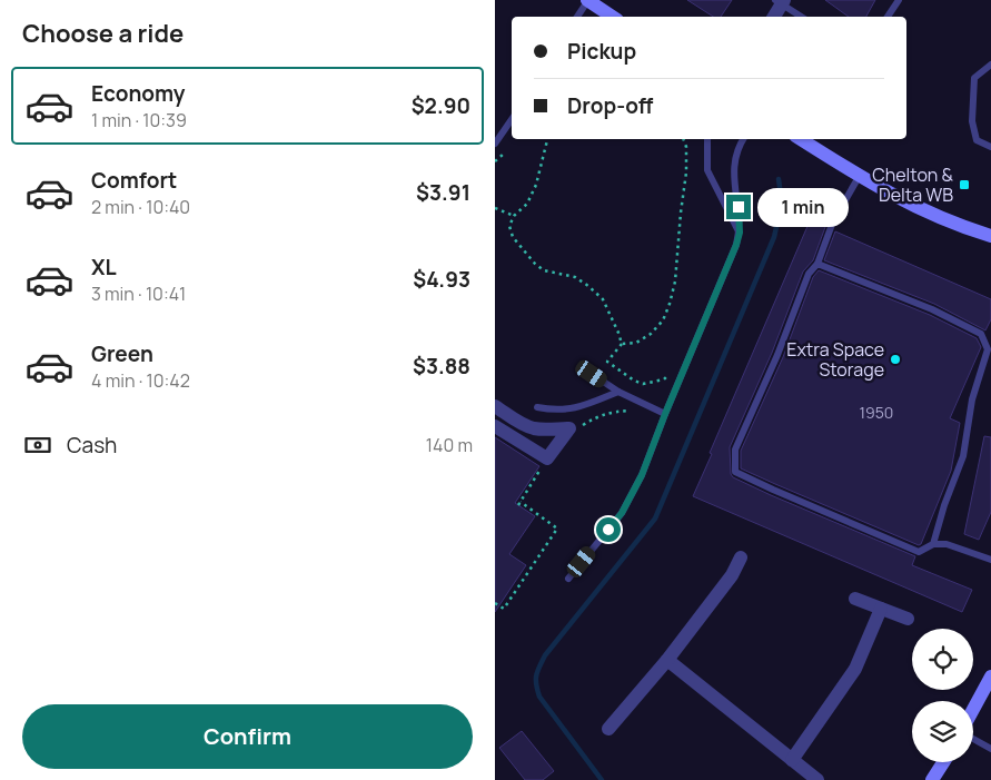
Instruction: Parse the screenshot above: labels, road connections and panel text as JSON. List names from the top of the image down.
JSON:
{
  "places": {
    "transit": ["Chelton & Delta WB"],
    "other": ["Extra Space Storage"]
  },
  "house_numbers": ["1950"],
  "page": {
    "heading": "Choose a ride",
    "banner": ["Pickup", "Drop-off"],
    "list": [
      {
        "name": "Economy",
        "note": "1 min · 10:39",
        "value": "$2.90"
      },
      {
        "name": "Comfort",
        "note": "2 min · 10:40",
        "value": "$3.91"
      },
      {
        "name": "XL",
        "note": "3 min · 10:41",
        "value": "$4.93"
      },
      {
        "name": "Green",
        "note": "4 min · 10:42",
        "value": "$3.88"
      }
    ],
    "bubble": "1 min",
    "pay": ["Cash", "140 m"],
    "buttons": "Confirm"
  }
}
